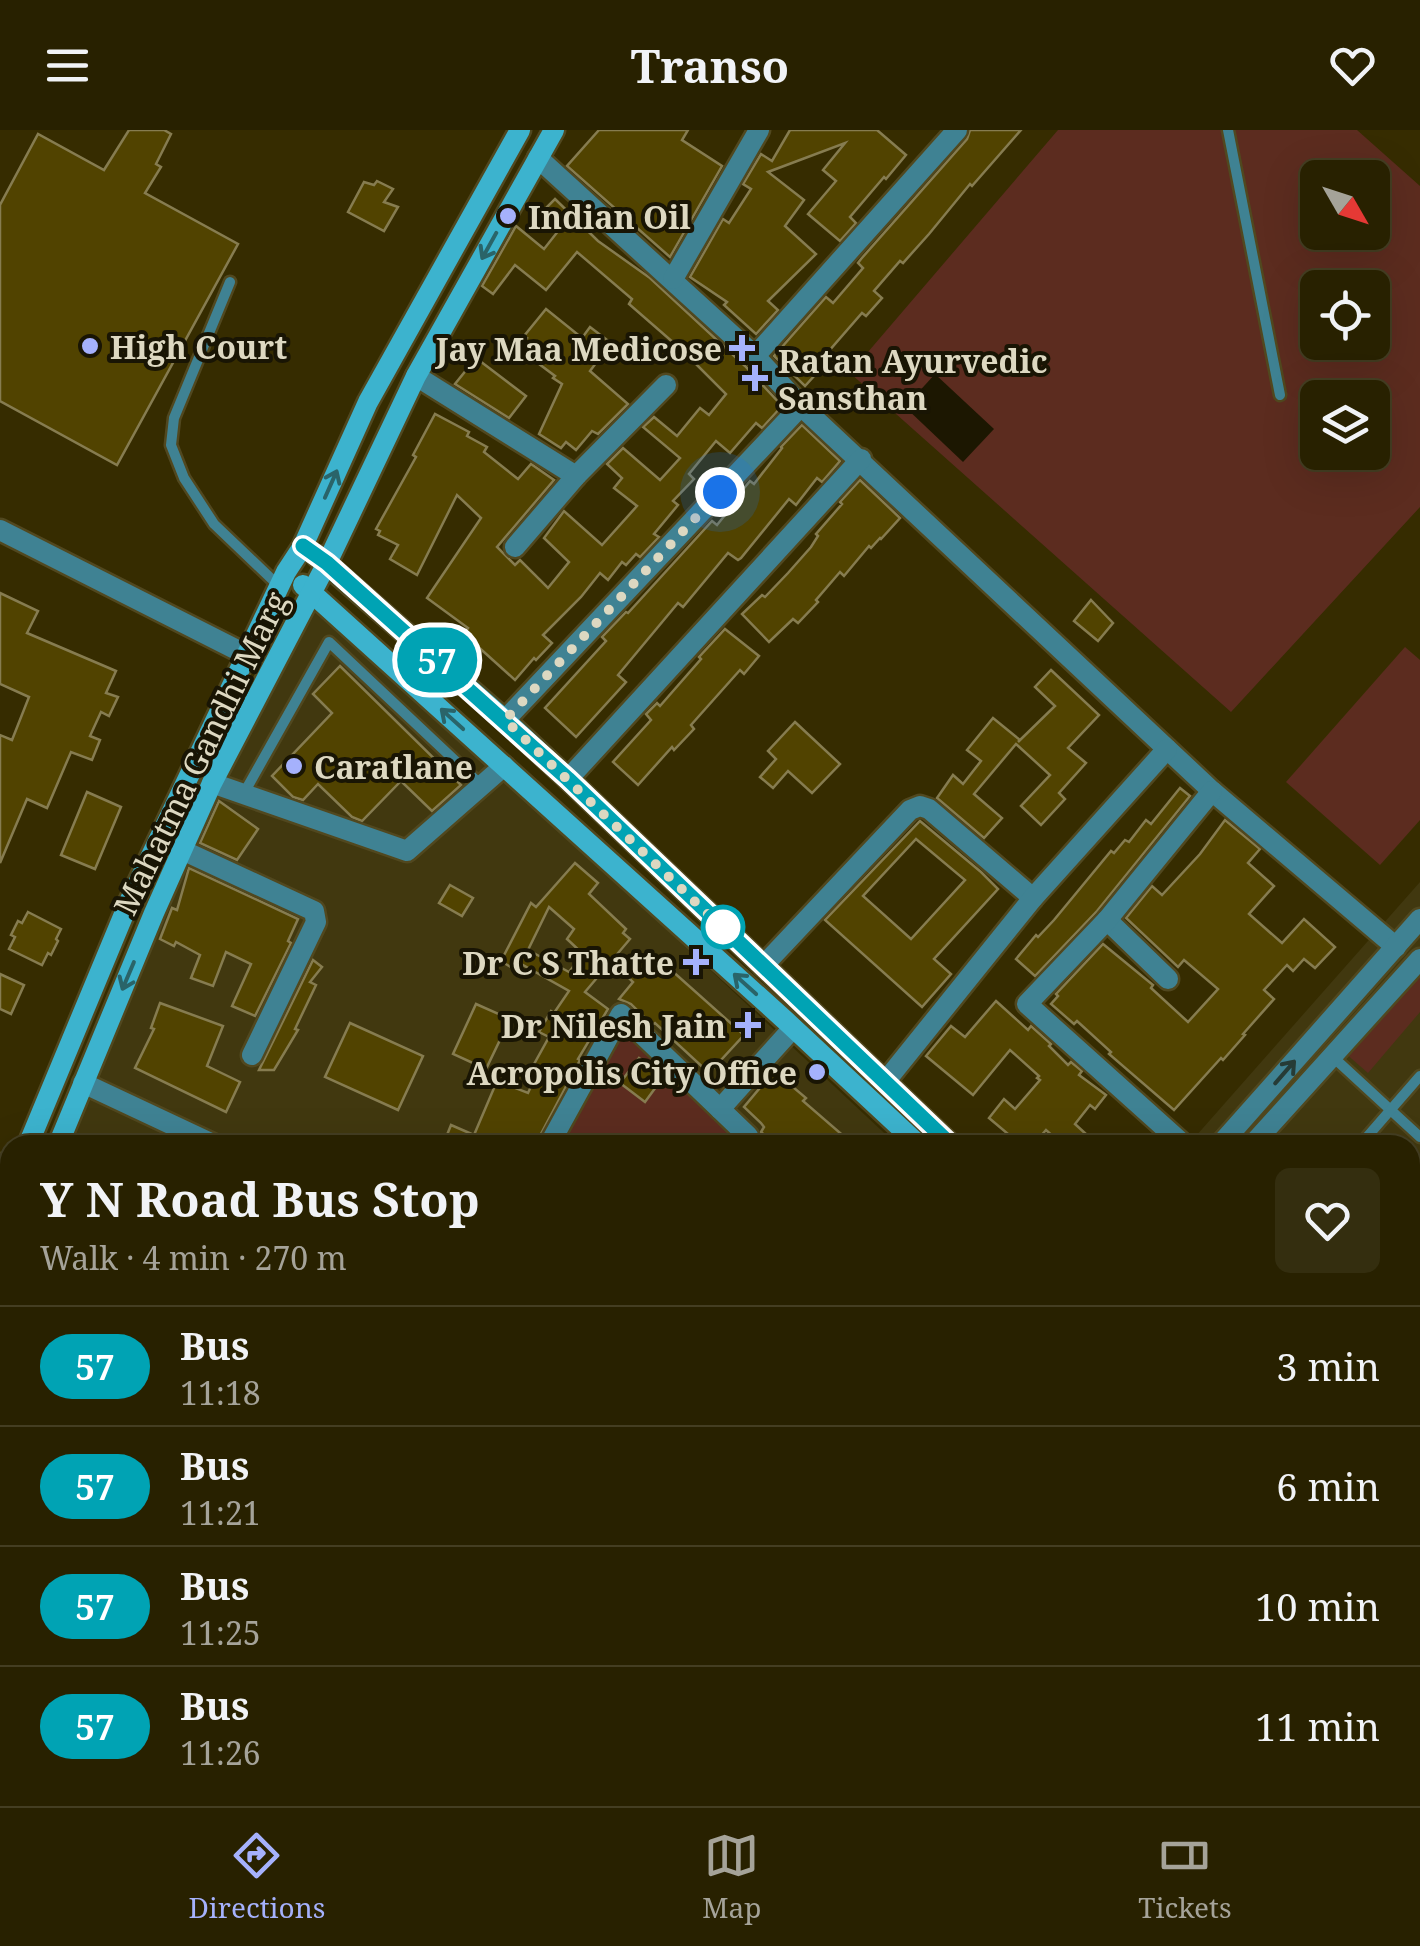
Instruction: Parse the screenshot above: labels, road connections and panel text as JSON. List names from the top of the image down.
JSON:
{
  "streets": {
    "main road": ["Mahatma Gandhi Marg"]
  },
  "places": {
    "other": [
      "Indian Oil",
      "High Court",
      "Caratlane",
      "Acropolis City Office"
    ],
    "health": [
      "Jay Maa Medicose",
      "Ratan Ayurvedic Sansthan",
      "Dr C S Thatte",
      "Dr Nilesh Jain"
    ]
  },
  "lines": ["bus line 57"],
  "north": "bottom right",
  "page": {
    "header": "Transo",
    "on_map": "57",
    "heading": ["Y N Road Bus Stop", "Walk · 4 min · 270 m"],
    "list": [
      {
        "mark": "57",
        "name": "Bus",
        "note": "11:18",
        "value": "3 min"
      },
      {
        "mark": "57",
        "name": "Bus",
        "note": "11:21",
        "value": "6 min"
      },
      {
        "mark": "57",
        "name": "Bus",
        "note": "11:25",
        "value": "10 min"
      },
      {
        "mark": "57",
        "name": "Bus",
        "note": "11:26",
        "value": "11 min"
      }
    ],
    "tabs": ["Directions", "Map", "Tickets"]
  }
}
